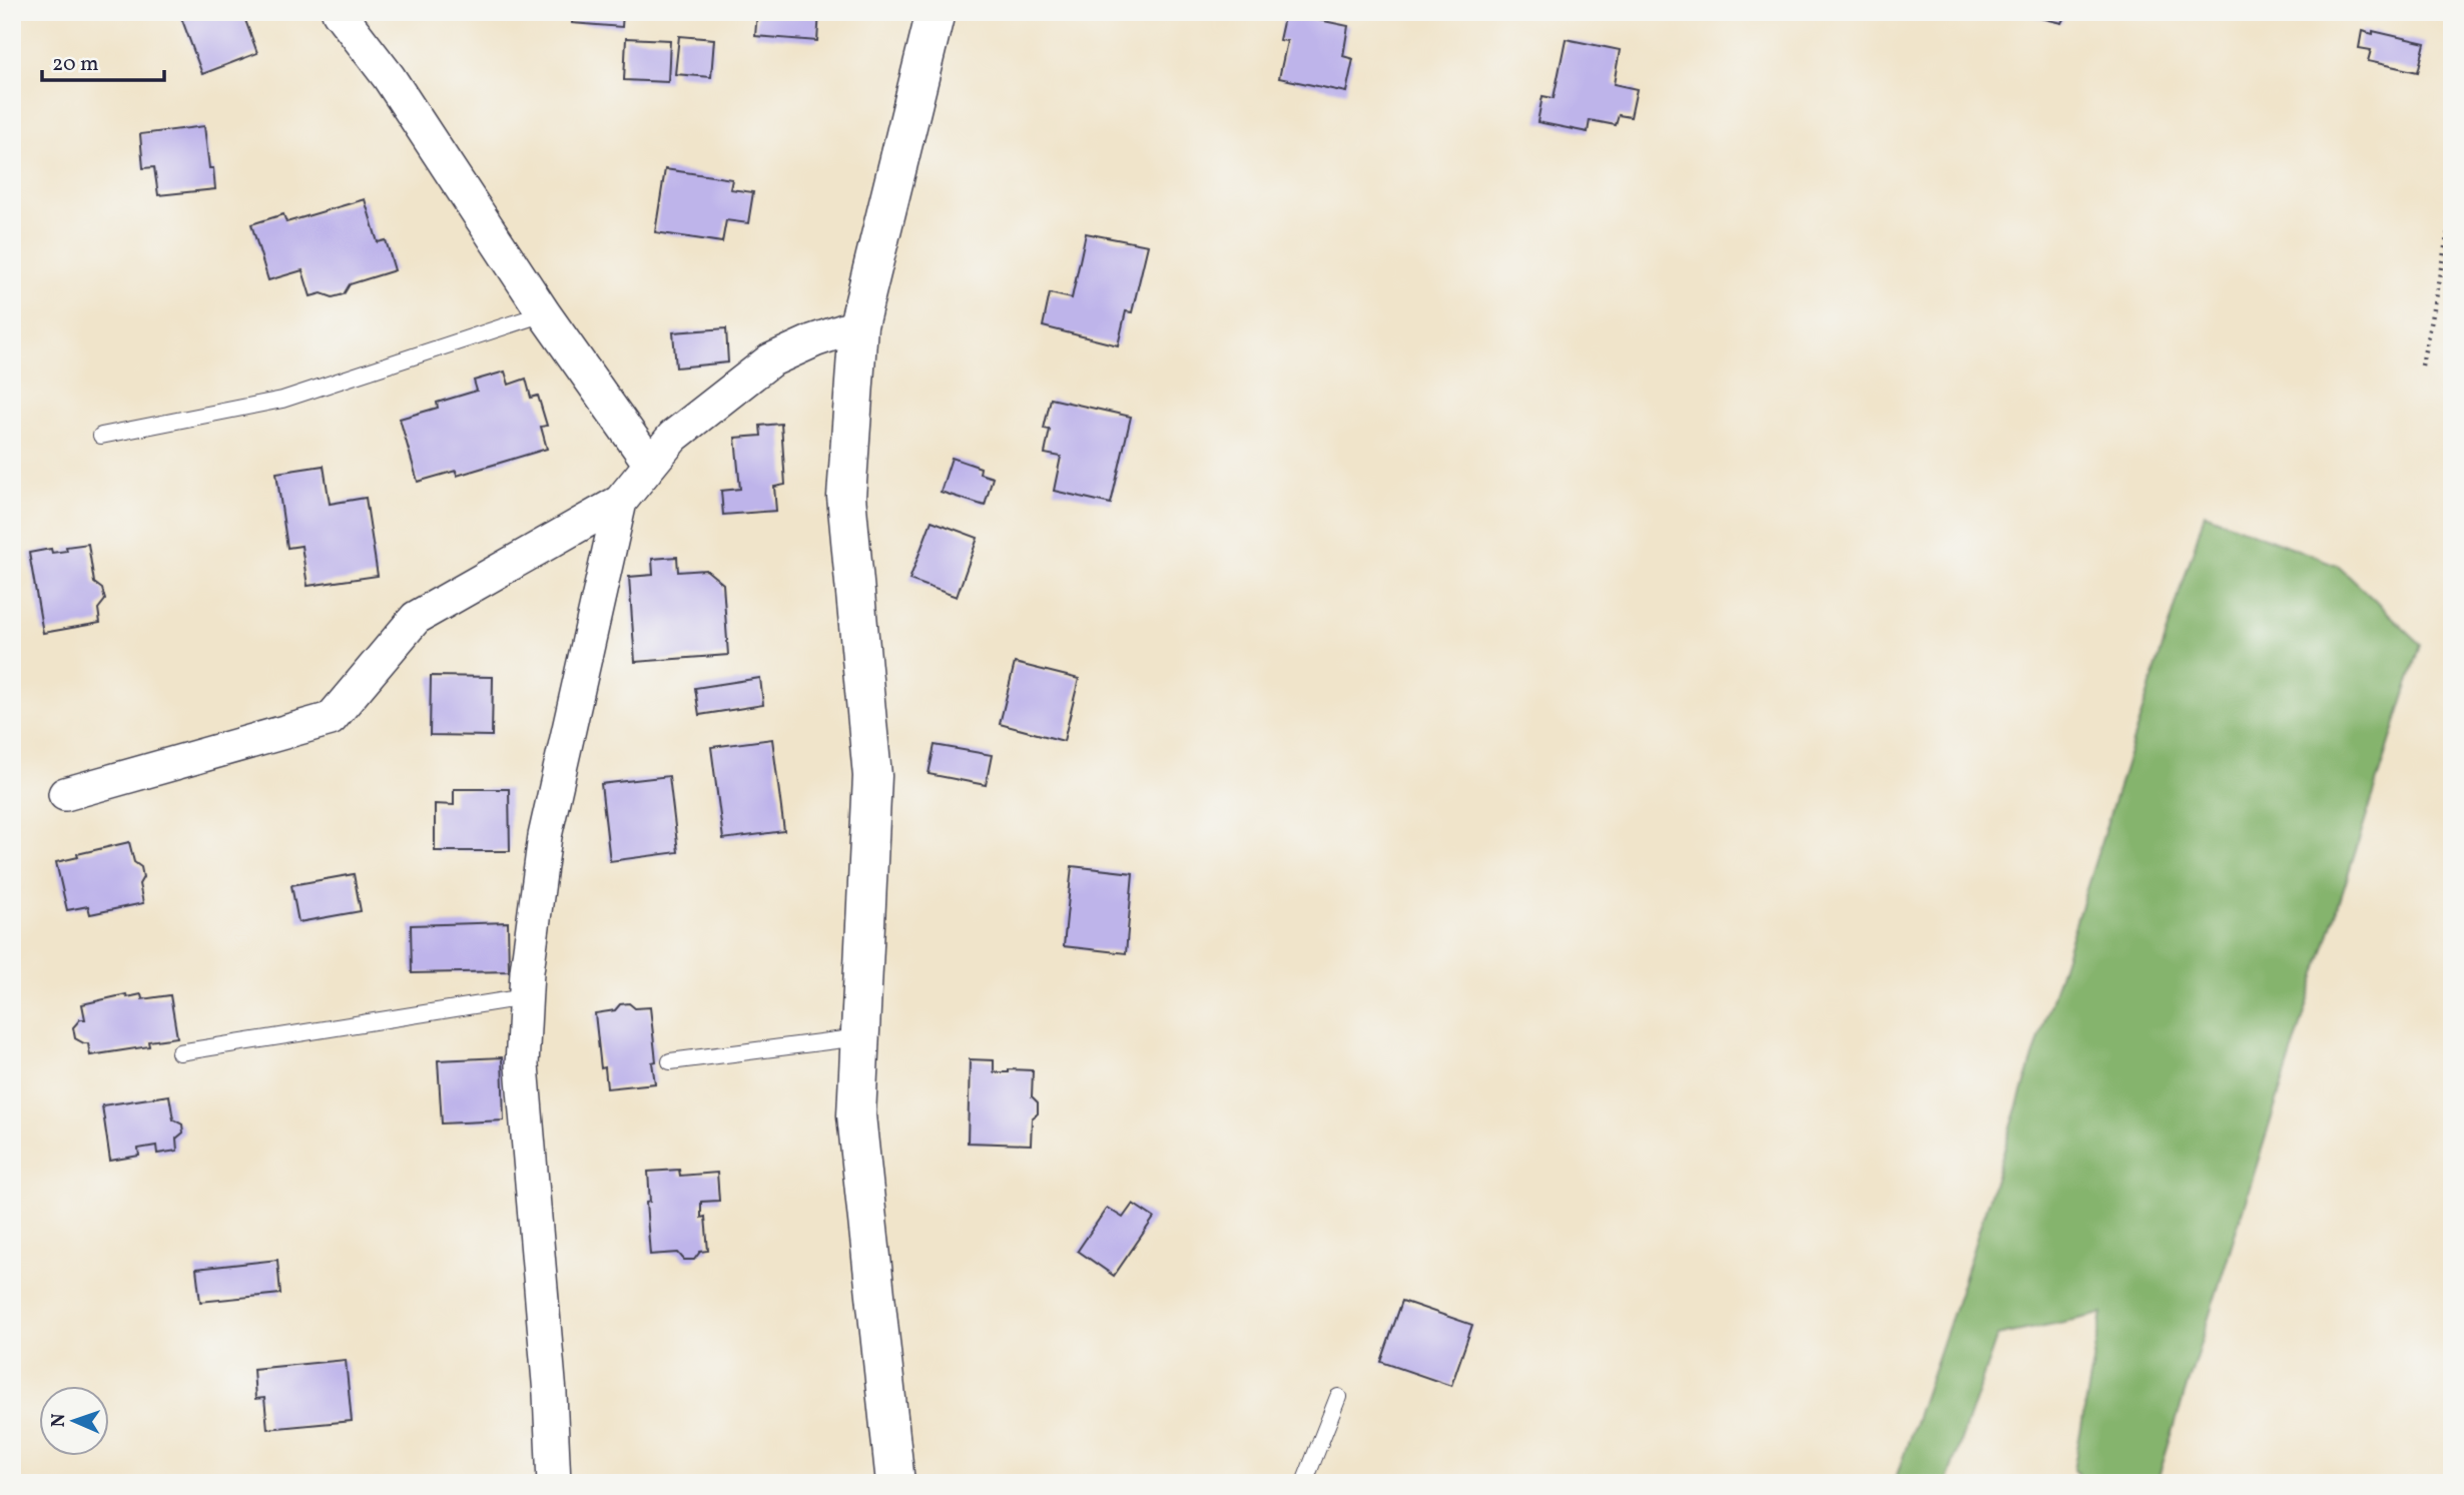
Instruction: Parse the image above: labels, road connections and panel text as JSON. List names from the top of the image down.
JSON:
{
  "scale_bar": "20 m",
  "north": "left"
}
